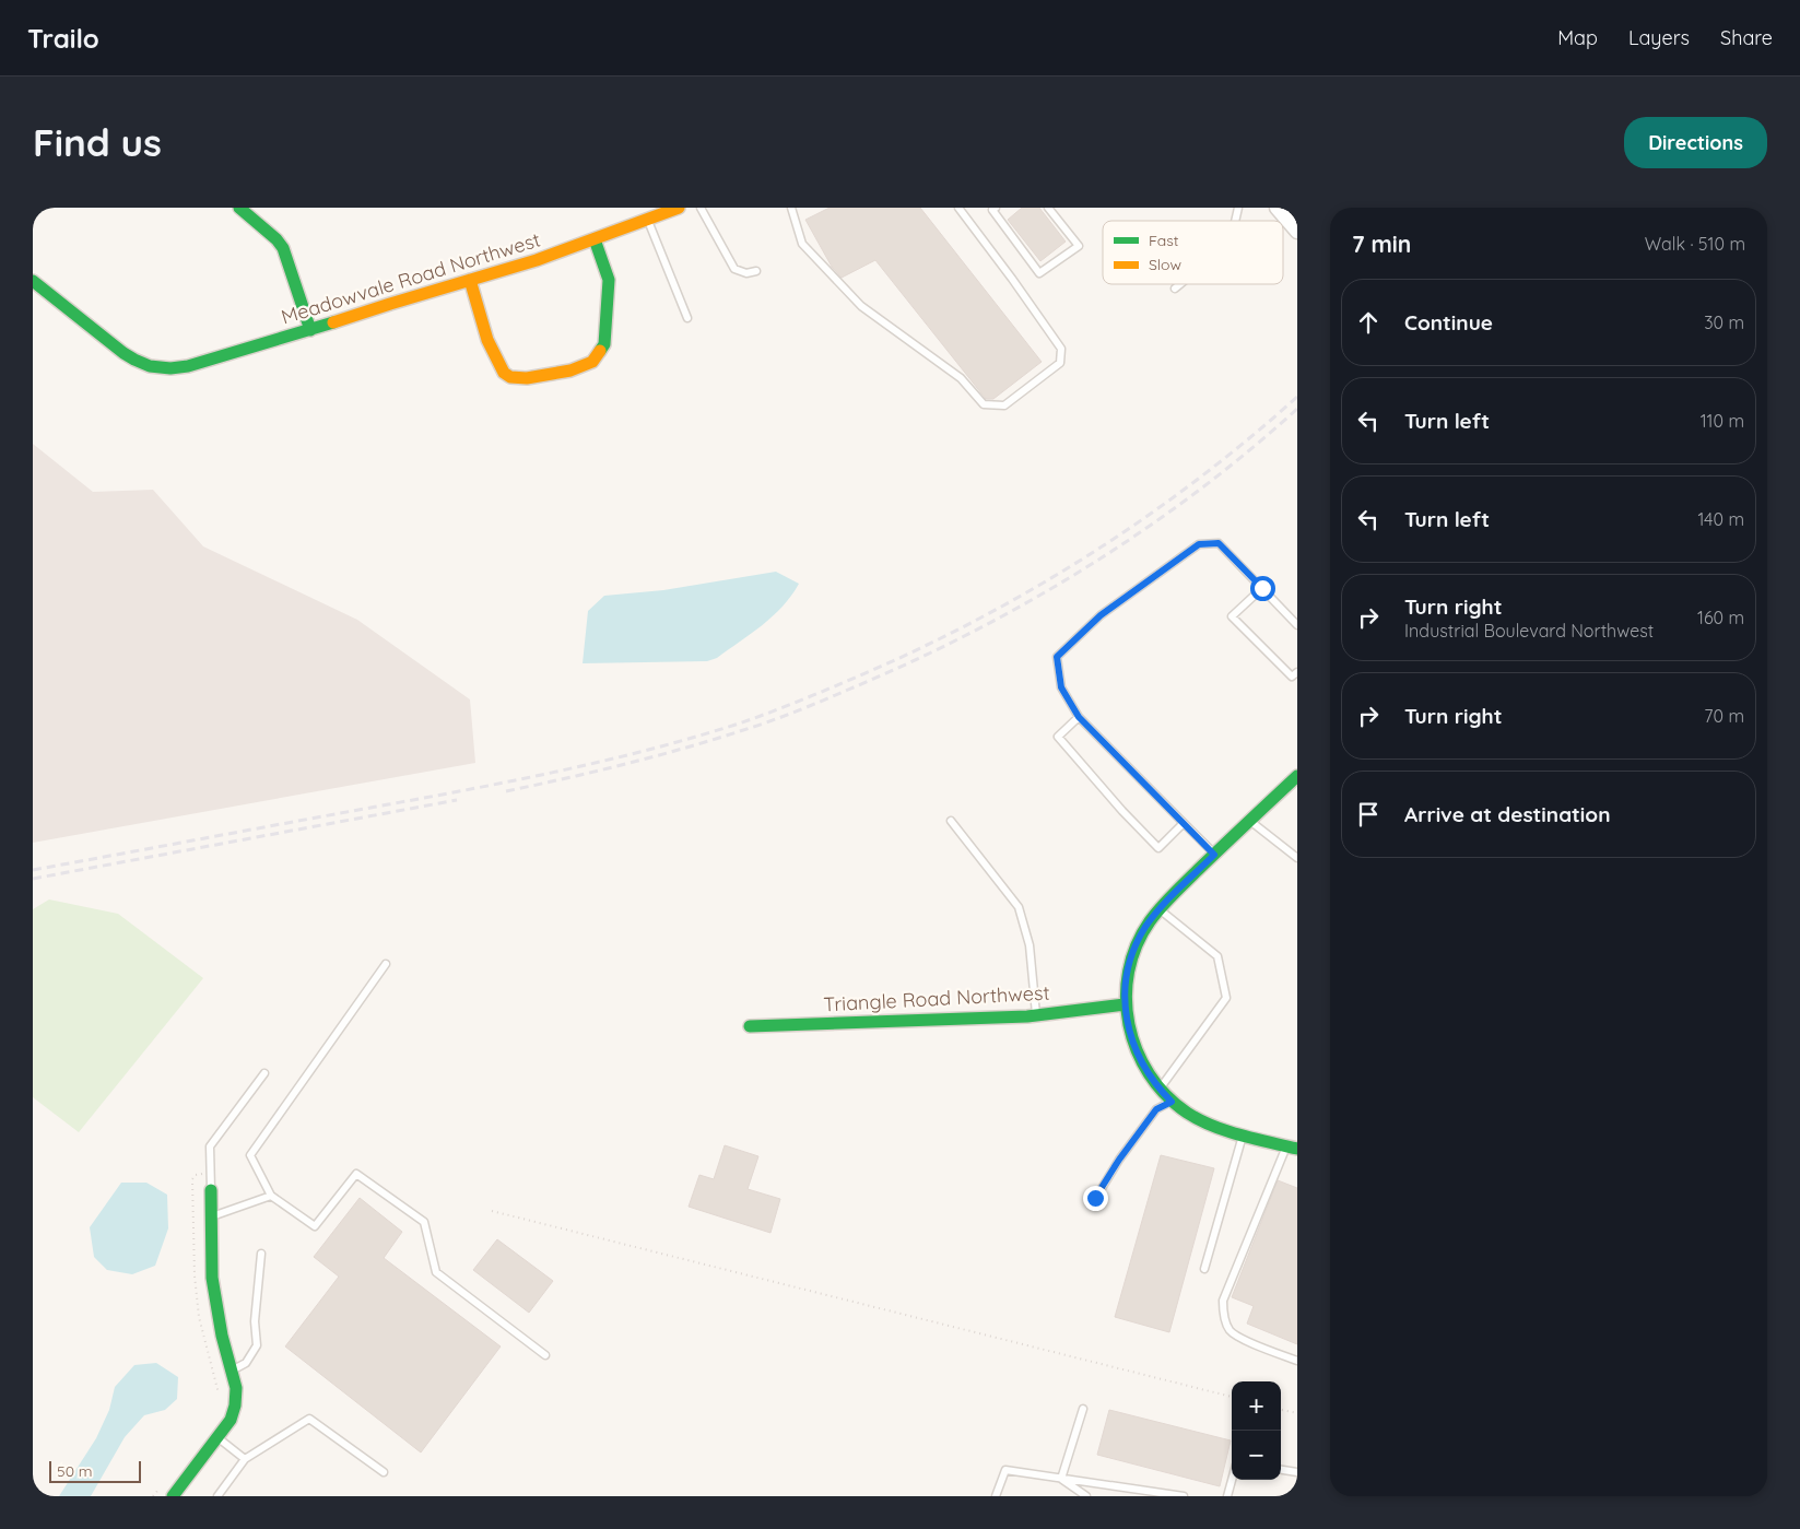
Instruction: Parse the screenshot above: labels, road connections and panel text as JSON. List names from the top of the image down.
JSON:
{
  "streets": {
    "street": ["Meadowvale Road Northwest", "Triangle Road Northwest"]
  },
  "legend": ["Fast", "Slow"],
  "scale_bar": "50 m",
  "page": {
    "header": "Trailo",
    "nav": ["Map", "Layers", "Share"],
    "buttons": "Directions",
    "title": "Find us",
    "heading": ["7 min", "Walk · 510 m"],
    "list": [
      ["Continue", "30 m"],
      ["Turn left", "110 m"],
      ["Turn left", "140 m"],
      ["Turn right", "Industrial Boulevard Northwest", "160 m"],
      ["Turn right", "70 m"],
      "Arrive at destination"
    ],
    "map_buttons": ["+", "−"],
    "scale": "50 m"
  }
}
